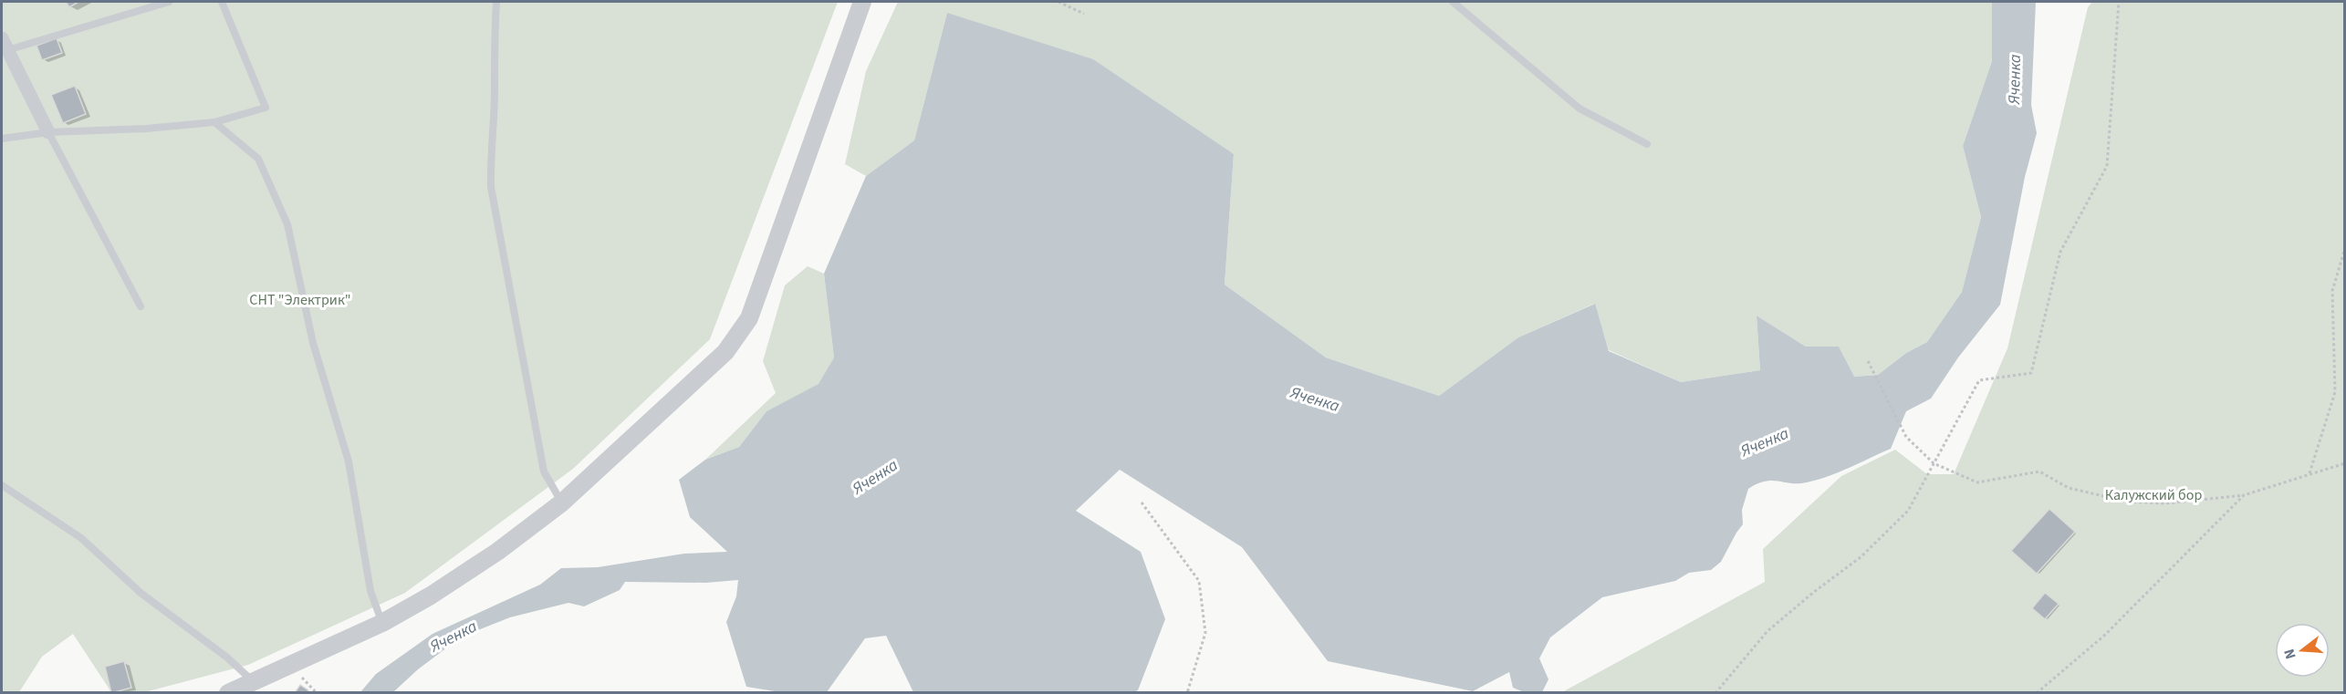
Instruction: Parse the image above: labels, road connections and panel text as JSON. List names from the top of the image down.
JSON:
{
  "water": ["Яченка"],
  "parks": ["СНТ \"Электрик\"", "Калужский бор"],
  "north": "left"
}
